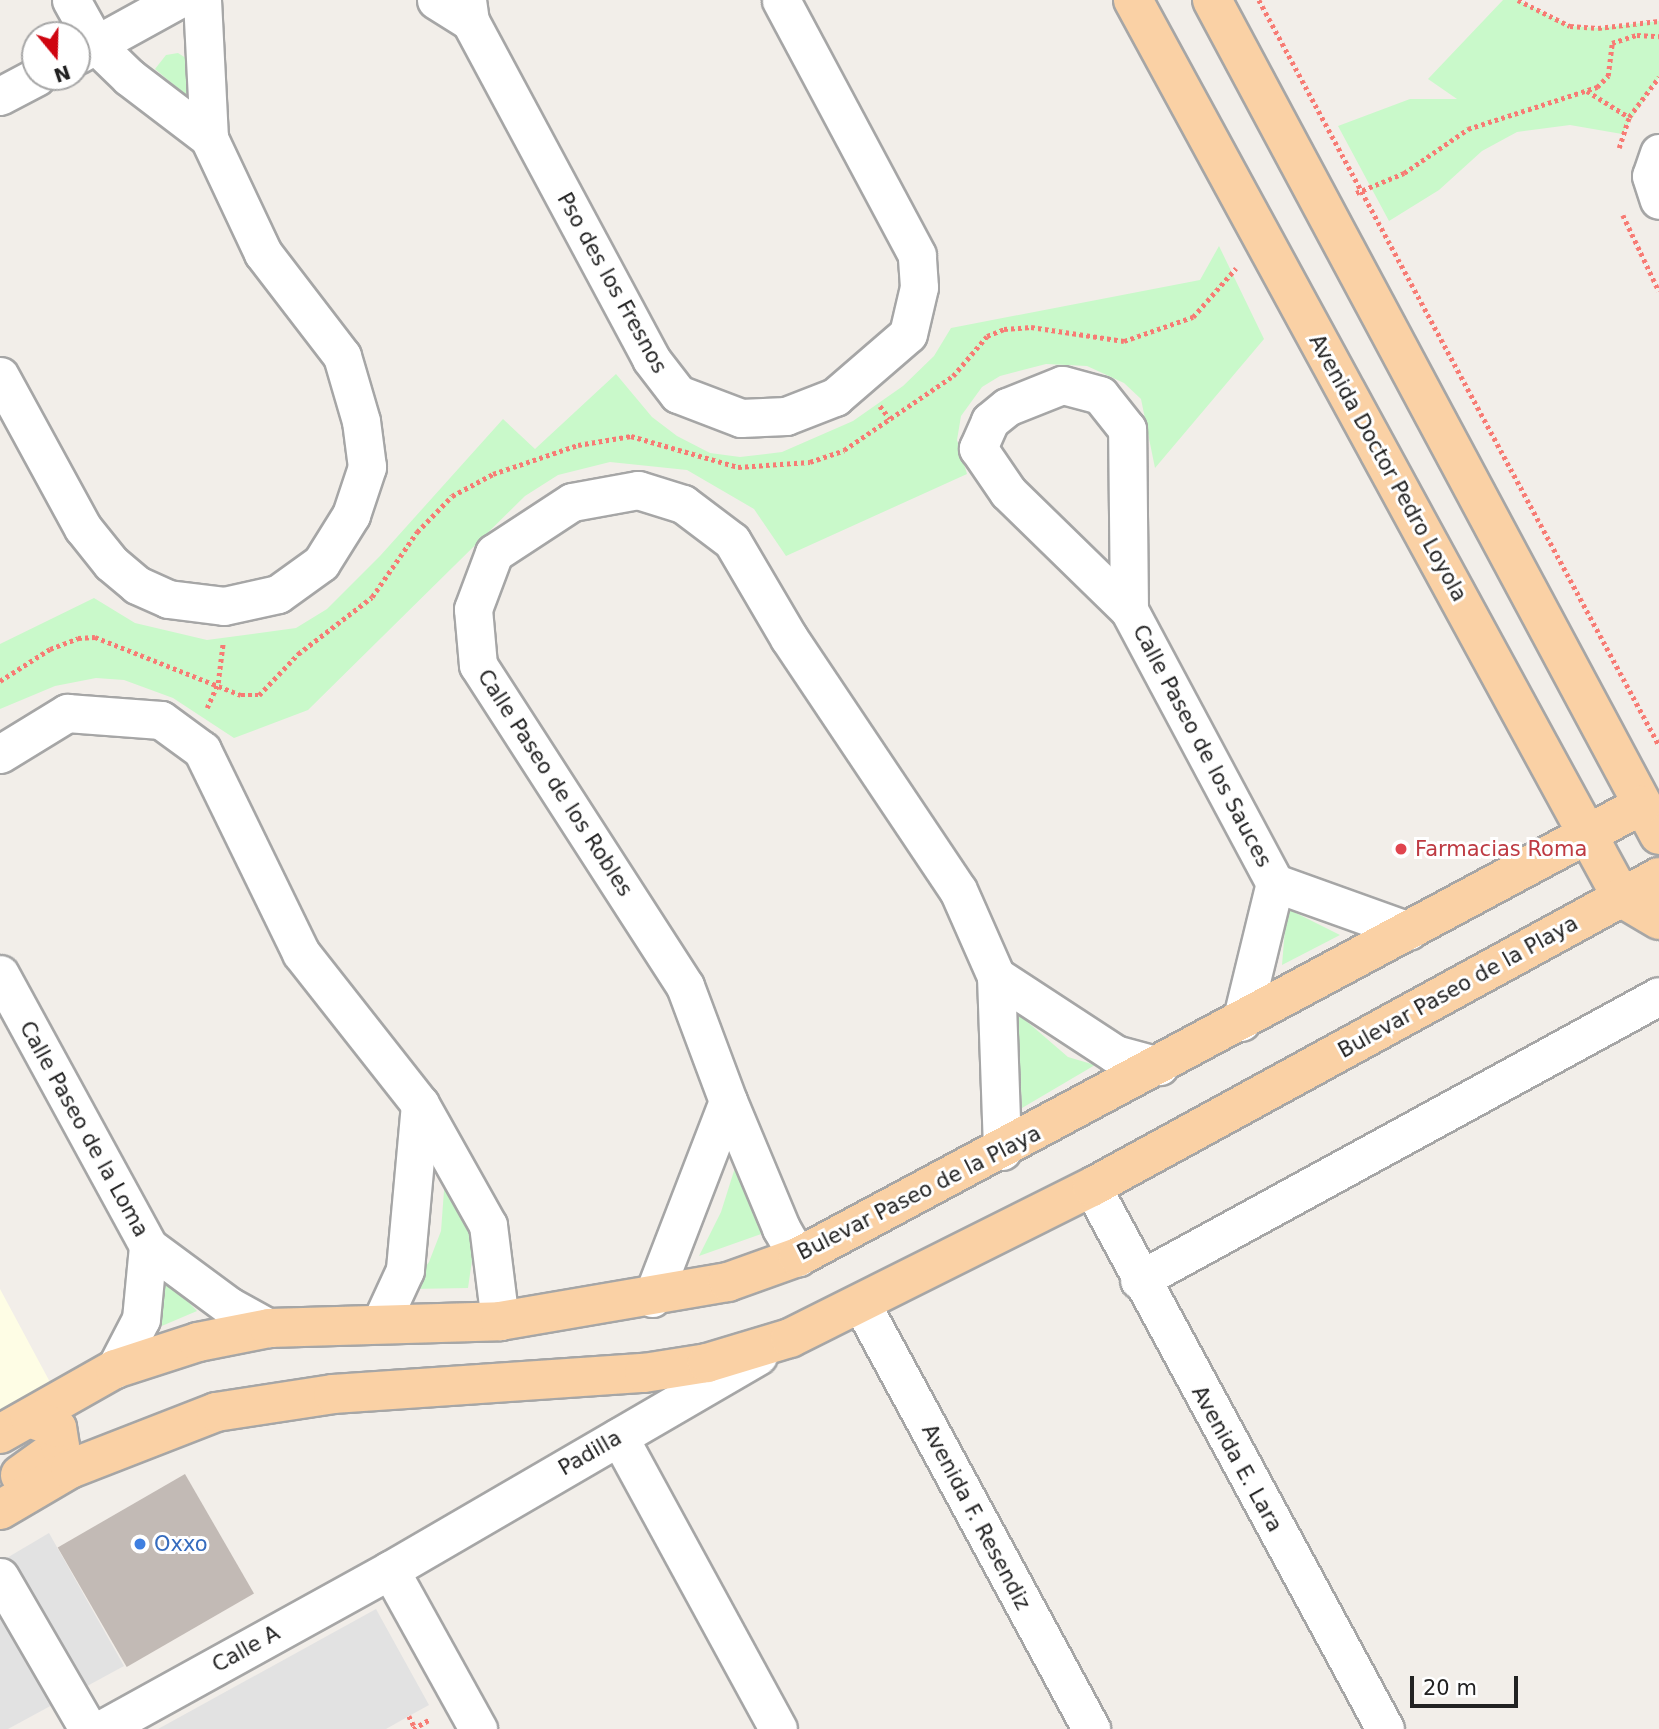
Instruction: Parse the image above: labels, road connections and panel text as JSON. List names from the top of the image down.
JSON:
{
  "streets": {
    "main road": ["Avenida Doctor Pedro Loyola", "Bulevar Paseo de la Playa"],
    "street": [
      "Pso des los Fresnos",
      "Calle Paseo de los Sauces",
      "Calle Paseo de los Robles",
      "Calle Paseo de la Loma",
      "Padilla",
      "Avenida E. Lara",
      "Avenida F. Resendiz",
      "Calle A"
    ]
  },
  "crossings": [
    ["Avenida Doctor Pedro Loyola", "Bulevar Paseo de la Playa"],
    ["Calle Paseo de los Sauces", "Bulevar Paseo de la Playa"],
    ["Calle Paseo de los Robles", "Bulevar Paseo de la Playa"],
    ["Bulevar Paseo de la Playa", "Calle Paseo de la Loma"],
    ["Bulevar Paseo de la Playa", "Padilla"],
    ["Bulevar Paseo de la Playa", "Avenida E. Lara"],
    ["Bulevar Paseo de la Playa", "Avenida F. Resendiz"],
    ["Padilla", "Calle A"]
  ],
  "places": ["Farmacias Roma", "Oxxo"],
  "scale_bar": "20 m",
  "north": "bottom"
}
